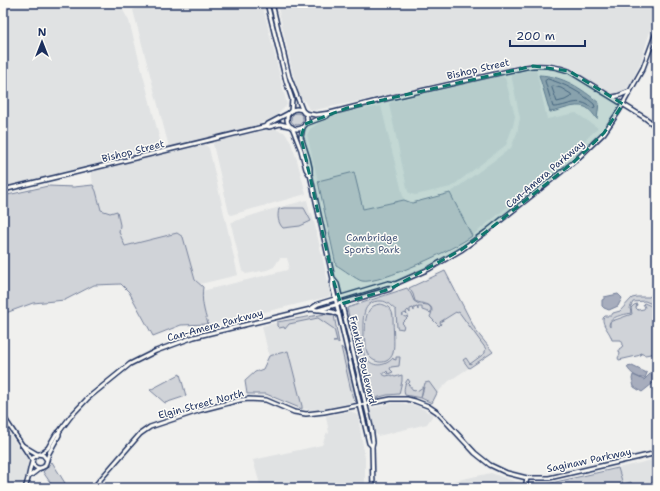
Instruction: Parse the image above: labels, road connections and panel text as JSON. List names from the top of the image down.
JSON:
{
  "streets": {
    "main road": [
      "Bishop Street",
      "Can-Amera Parkway",
      "Franklin Boulevard",
      "Elgin Street North",
      "Saginaw Parkway"
    ]
  },
  "crossings": [
    ["Bishop Street", "Can-Amera Parkway"],
    ["Bishop Street", "Franklin Boulevard"],
    ["Can-Amera Parkway", "Franklin Boulevard"],
    ["Franklin Boulevard", "Elgin Street North"],
    ["Franklin Boulevard", "Saginaw Parkway"],
    ["Elgin Street North", "Saginaw Parkway"]
  ],
  "parks": ["Cambridge Sports Park"],
  "scale_bar": "200 m",
  "north": "top"
}
